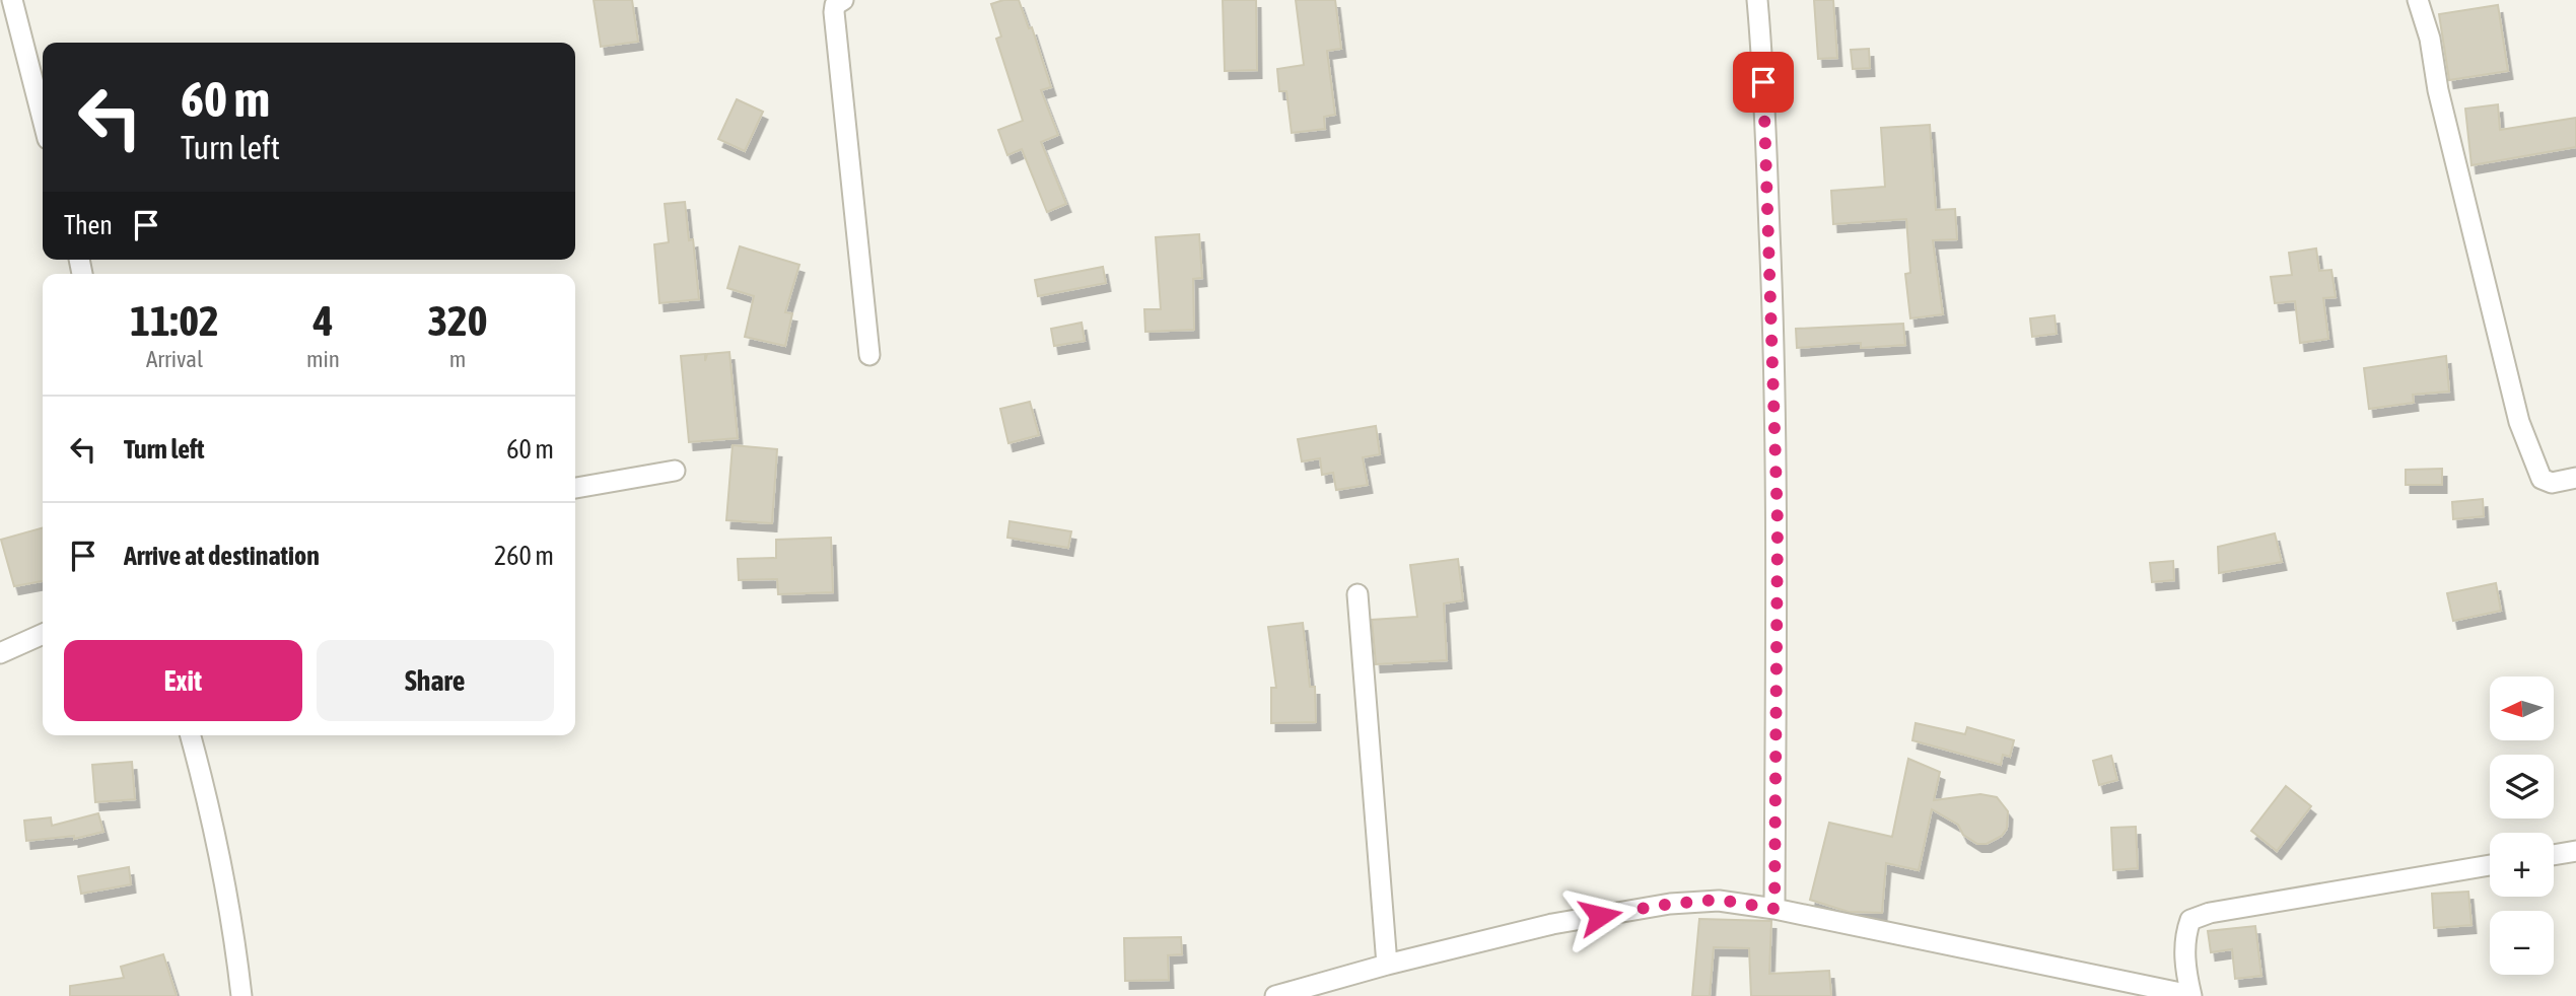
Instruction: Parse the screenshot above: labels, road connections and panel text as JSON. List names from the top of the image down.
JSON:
{
  "north": "left",
  "page": {
    "turn": ["60 m", "Turn left"],
    "then": "Then",
    "eta": [
      "11:02",
      "Arrival",
      "4",
      "min",
      "320",
      "m"
    ],
    "list": [
      {
        "name": "Turn left",
        "value": "60 m"
      },
      {
        "name": "Arrive at destination",
        "value": "260 m"
      }
    ],
    "buttons": ["Exit", "Share"],
    "map_buttons": ["+", "−"]
  }
}
